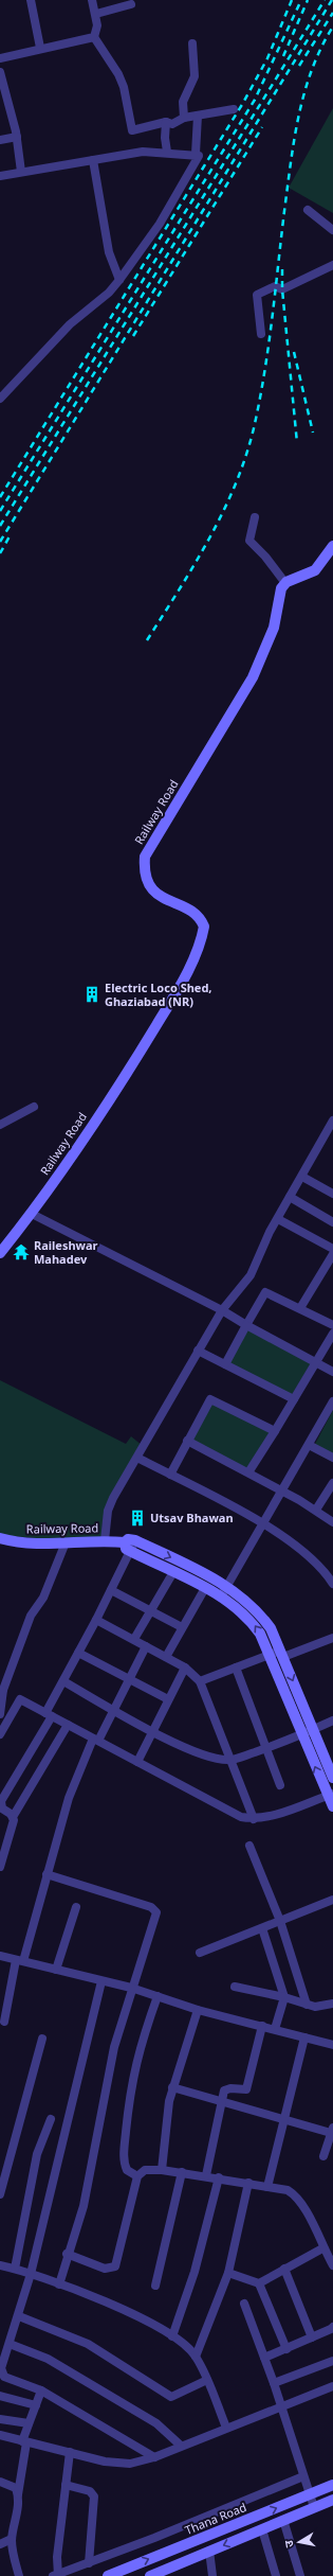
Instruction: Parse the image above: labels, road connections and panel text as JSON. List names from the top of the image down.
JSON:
{
  "streets": {
    "street": ["Railway Road", "Thana Road"]
  },
  "places": {
    "building": ["Electric Loco Shed, Ghaziabad (NR)", "Utsav Bhawan"],
    "temple": ["Raileshwar Mahadev"]
  },
  "north": "left"
}
